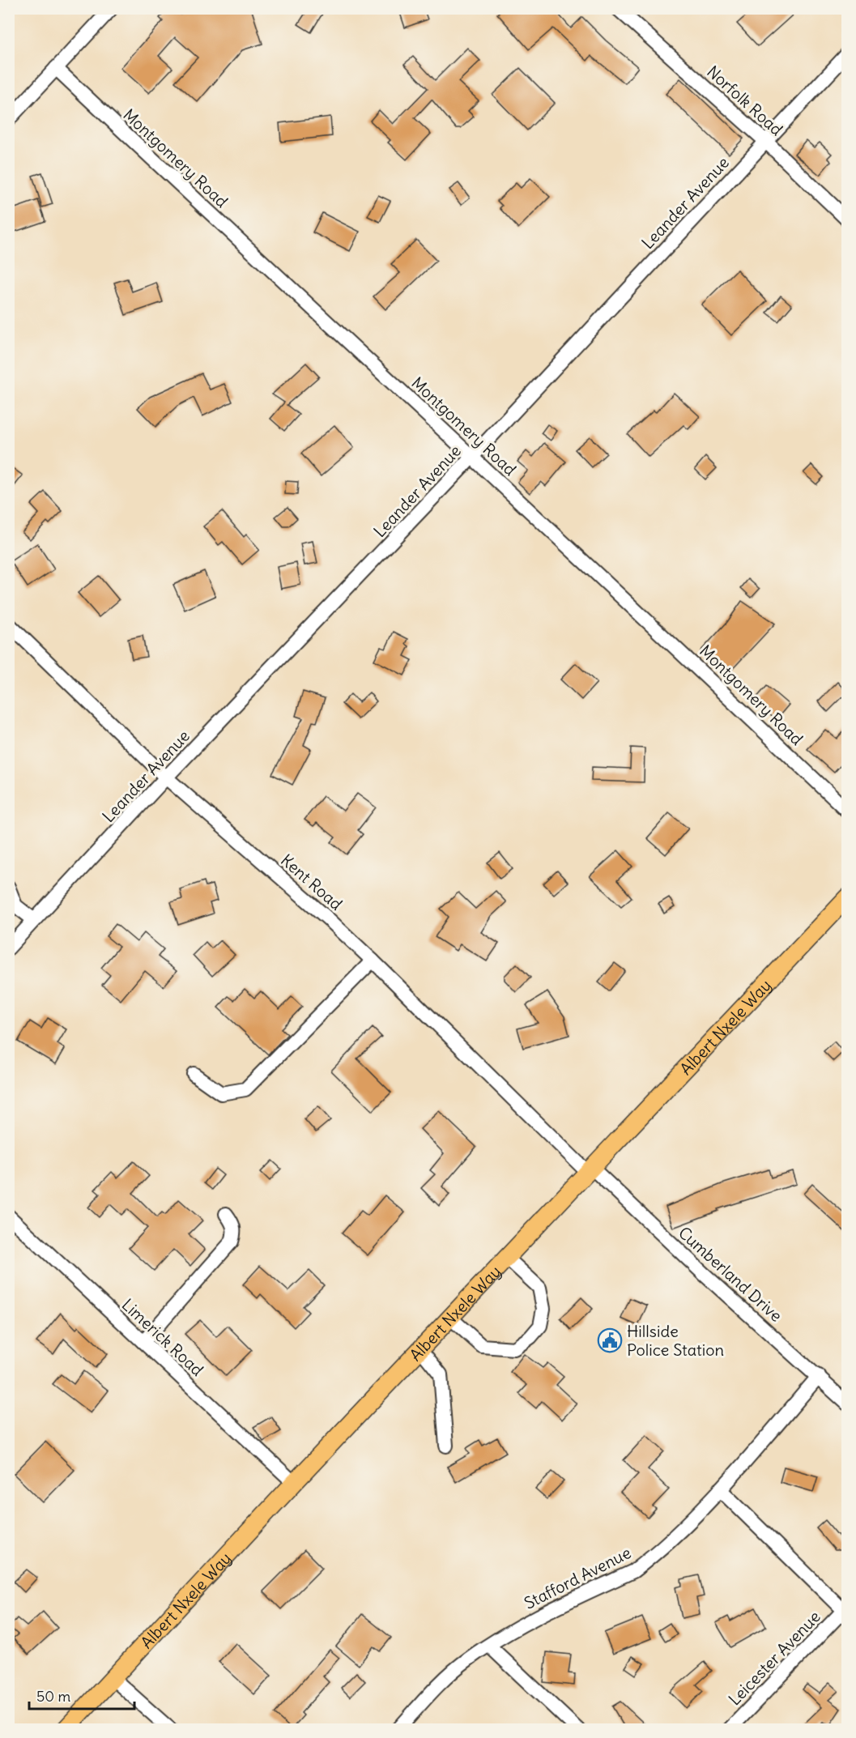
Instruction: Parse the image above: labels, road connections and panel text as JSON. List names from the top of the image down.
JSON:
{
  "streets": {
    "main road": ["Albert Nxele Way"],
    "street": [
      "Norfolk Road",
      "Montgomery Road",
      "Leander Avenue",
      "Kent Road",
      "Cumberland Drive",
      "Limerick Road",
      "Stafford Avenue",
      "Leicester Avenue"
    ]
  },
  "crossings": [
    ["Norfolk Road", "Leander Avenue"],
    ["Montgomery Road", "Leander Avenue"],
    ["Leander Avenue", "Kent Road"],
    ["Kent Road", "Albert Nxele Way"],
    ["Kent Road", "Cumberland Drive"],
    ["Albert Nxele Way", "Cumberland Drive"],
    ["Albert Nxele Way", "Limerick Road"],
    ["Cumberland Drive", "Stafford Avenue"]
  ],
  "places": {
    "public building": ["Hillside Police Station"]
  },
  "scale_bar": "50 m"
}
